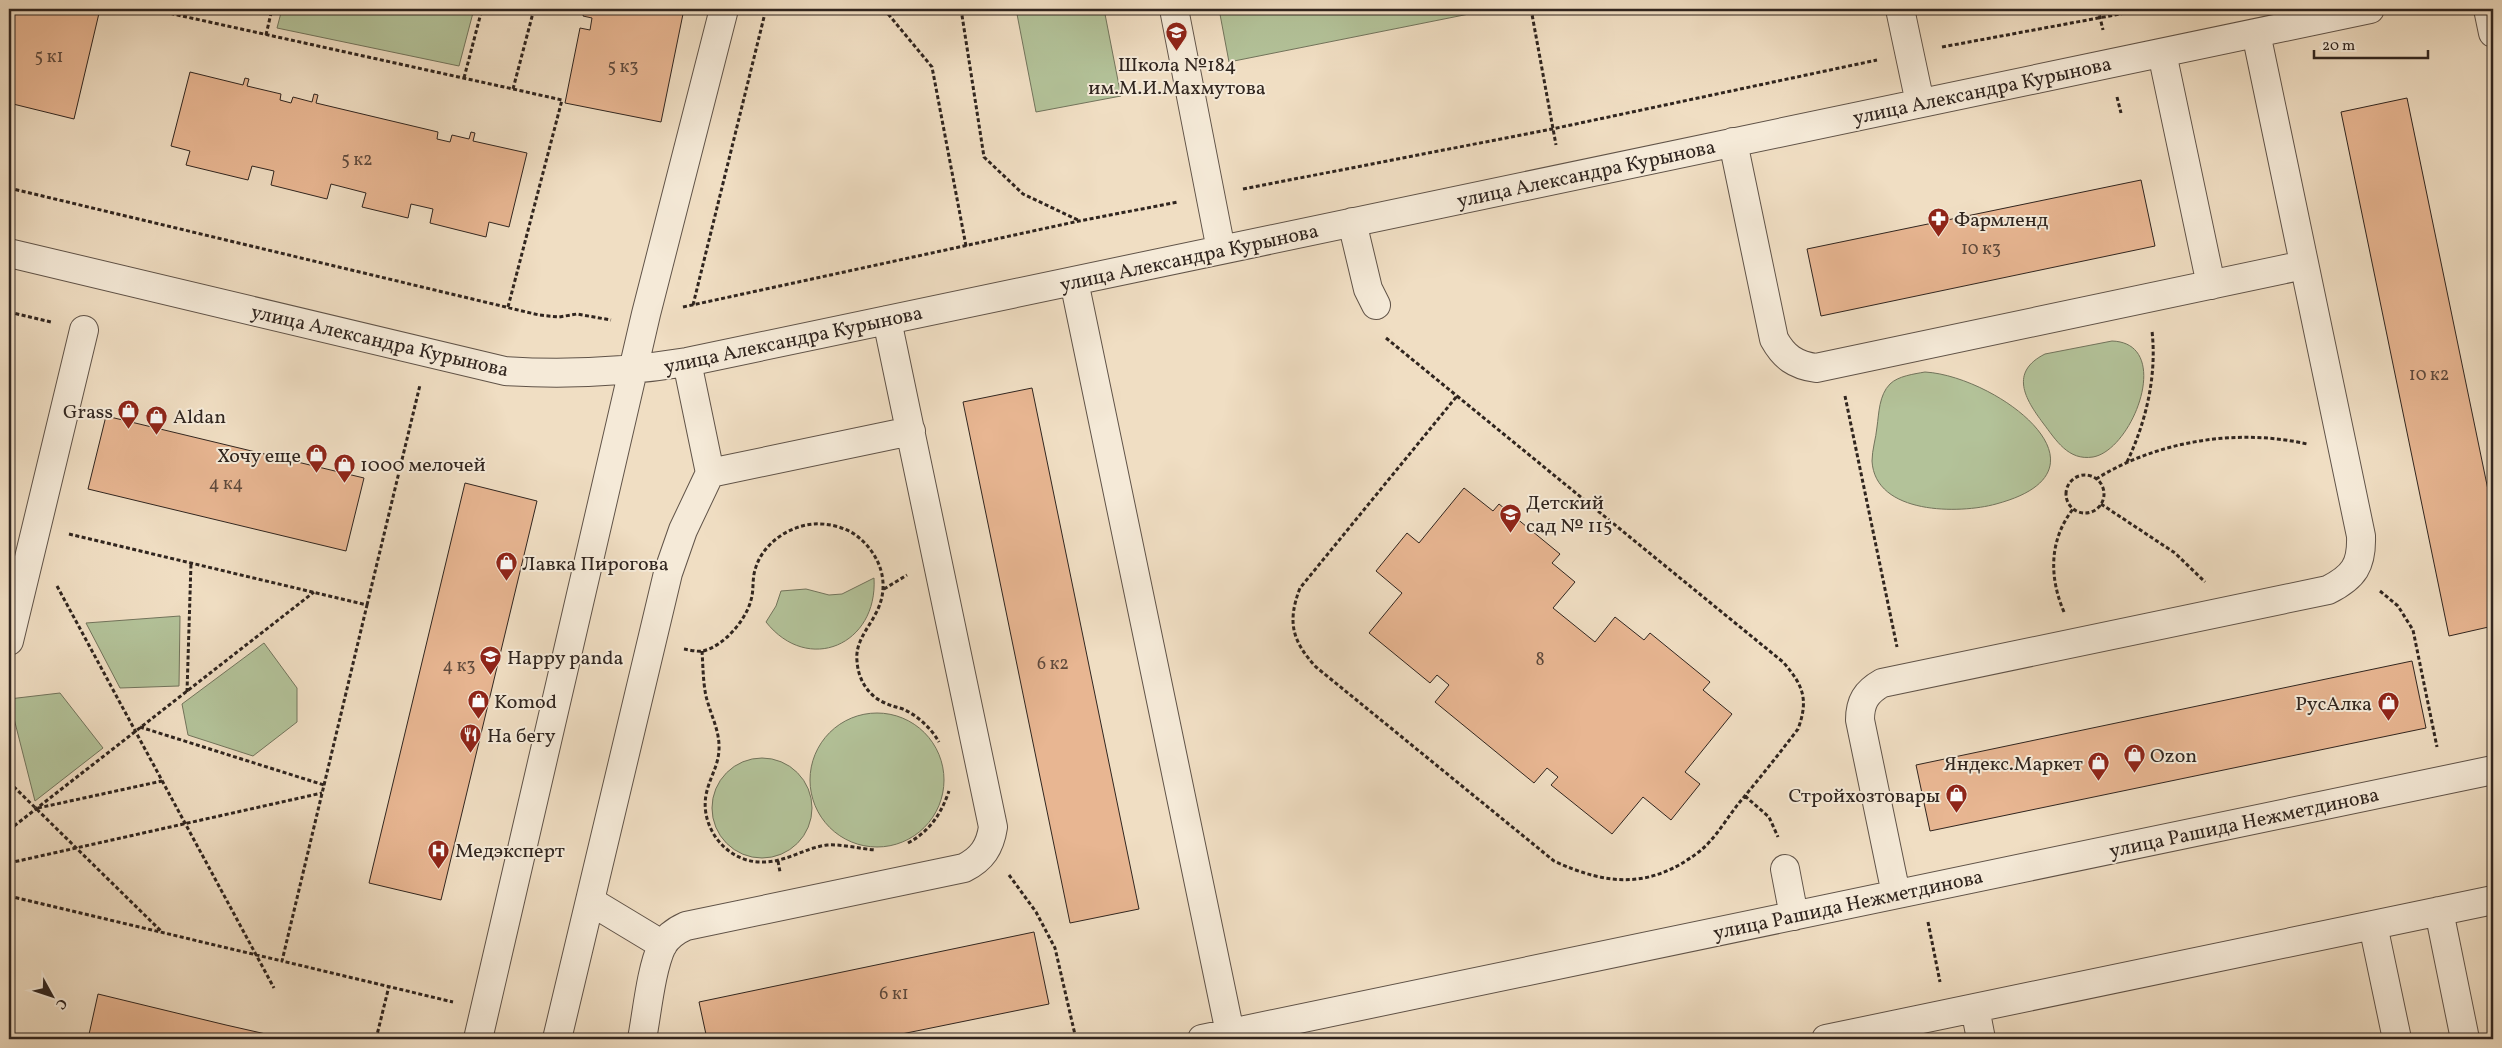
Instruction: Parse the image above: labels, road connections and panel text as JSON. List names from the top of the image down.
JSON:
{
  "streets": {
    "street": ["улица Александра Курынова", "улица Рашида Нежметдинова"]
  },
  "places": {
    "school or university": ["Школа №184 им.М.И.Махмутова", "Детский сад № 115", "Happy panda"],
    "pharmacy": ["Фармленд"],
    "shop": [
      "Grass",
      "Aldan",
      "Хочу еще",
      "1000 мелочей",
      "Лавка Пирогова",
      "Komod",
      "РусАлка",
      "Ozon",
      "Яндекс.Маркет",
      "Стройхозтовары"
    ],
    "restaurant": ["На бегу"],
    "hospital": ["Медэксперт"]
  },
  "house_numbers": [
    "5 к1",
    "5 к3",
    "5 к2",
    "10 к3",
    "10 к2",
    "4 к4",
    "8",
    "6 к2",
    "4 к3",
    "6 к1"
  ],
  "scale_bar": "20 m",
  "north": "bottom right"
}
